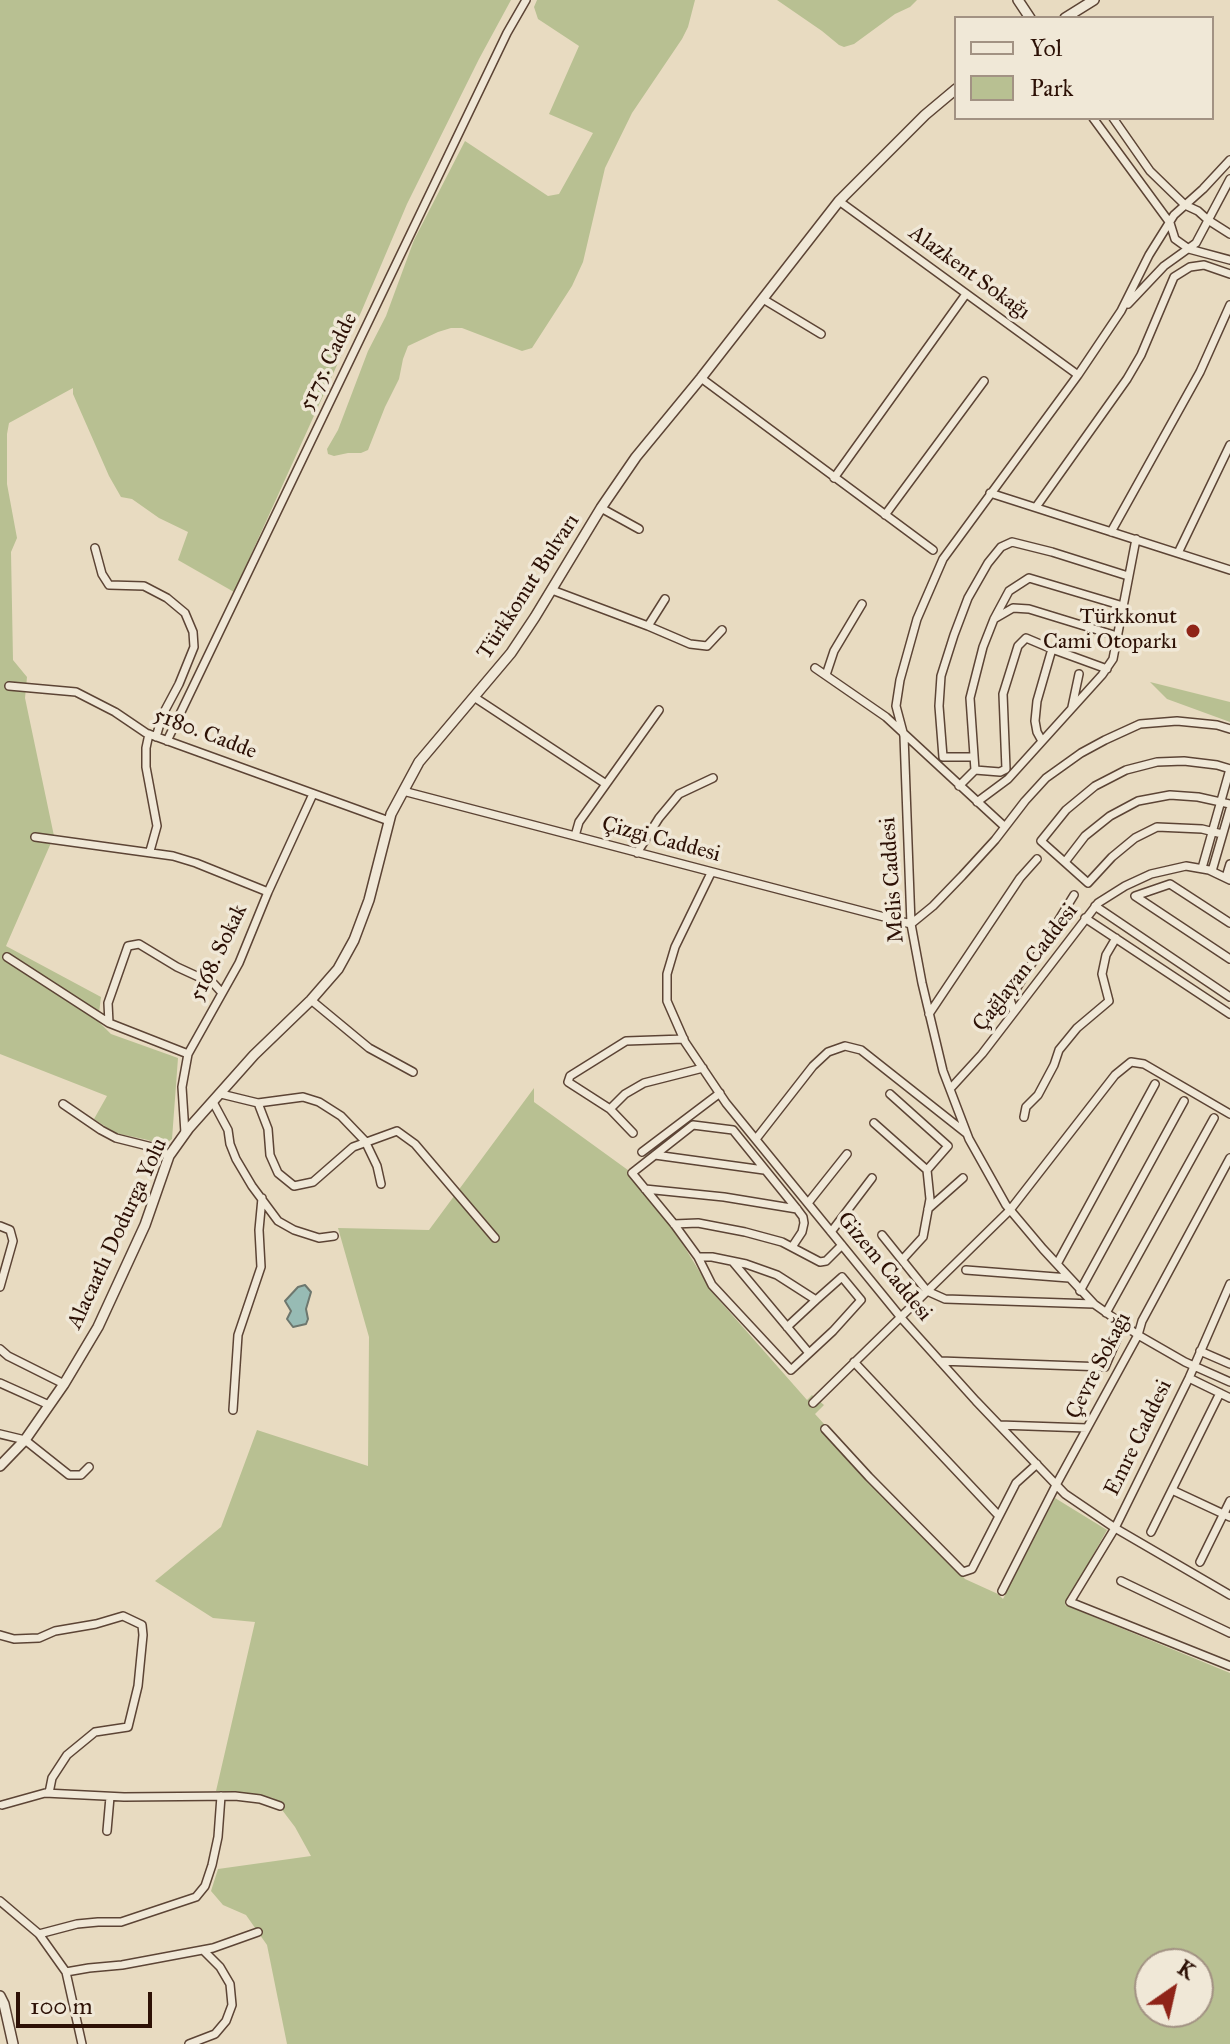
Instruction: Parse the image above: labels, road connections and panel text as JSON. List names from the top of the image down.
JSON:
{
  "streets": {
    "street": [
      "Alazkent Sokağı",
      "5175. Cadde",
      "Türkkonut Bulvarı",
      "5180. Cadde",
      "Çizgi Caddesi",
      "Melis Caddesi",
      "5168. Sokak",
      "Çağlayan Caddesi",
      "Alacaatlı Dodurga Yolu",
      "Gizem Caddesi",
      "Çevre Sokağı",
      "Emre Caddesi"
    ]
  },
  "crossings": [
    ["Alazkent Sokağı", "Türkkonut Bulvarı"],
    ["Alazkent Sokağı", "Melis Caddesi"],
    ["5175. Cadde", "5180. Cadde"],
    ["Türkkonut Bulvarı", "5180. Cadde"],
    ["Türkkonut Bulvarı", "Çizgi Caddesi"],
    ["Türkkonut Bulvarı", "5168. Sokak"],
    ["Türkkonut Bulvarı", "Alacaatlı Dodurga Yolu"],
    ["5180. Cadde", "5168. Sokak"],
    ["Çizgi Caddesi", "Melis Caddesi"],
    ["Çizgi Caddesi", "Gizem Caddesi"],
    ["Melis Caddesi", "Çağlayan Caddesi"],
    ["Melis Caddesi", "Çevre Sokağı"],
    ["Melis Caddesi", "Emre Caddesi"],
    ["5168. Sokak", "Alacaatlı Dodurga Yolu"],
    ["Gizem Caddesi", "Çevre Sokağı"],
    ["Gizem Caddesi", "Emre Caddesi"]
  ],
  "places": ["Türkkonut Cami Otoparkı"],
  "legend": ["Yol", "Park"],
  "scale_bar": "100 m",
  "north": "top right"
}
